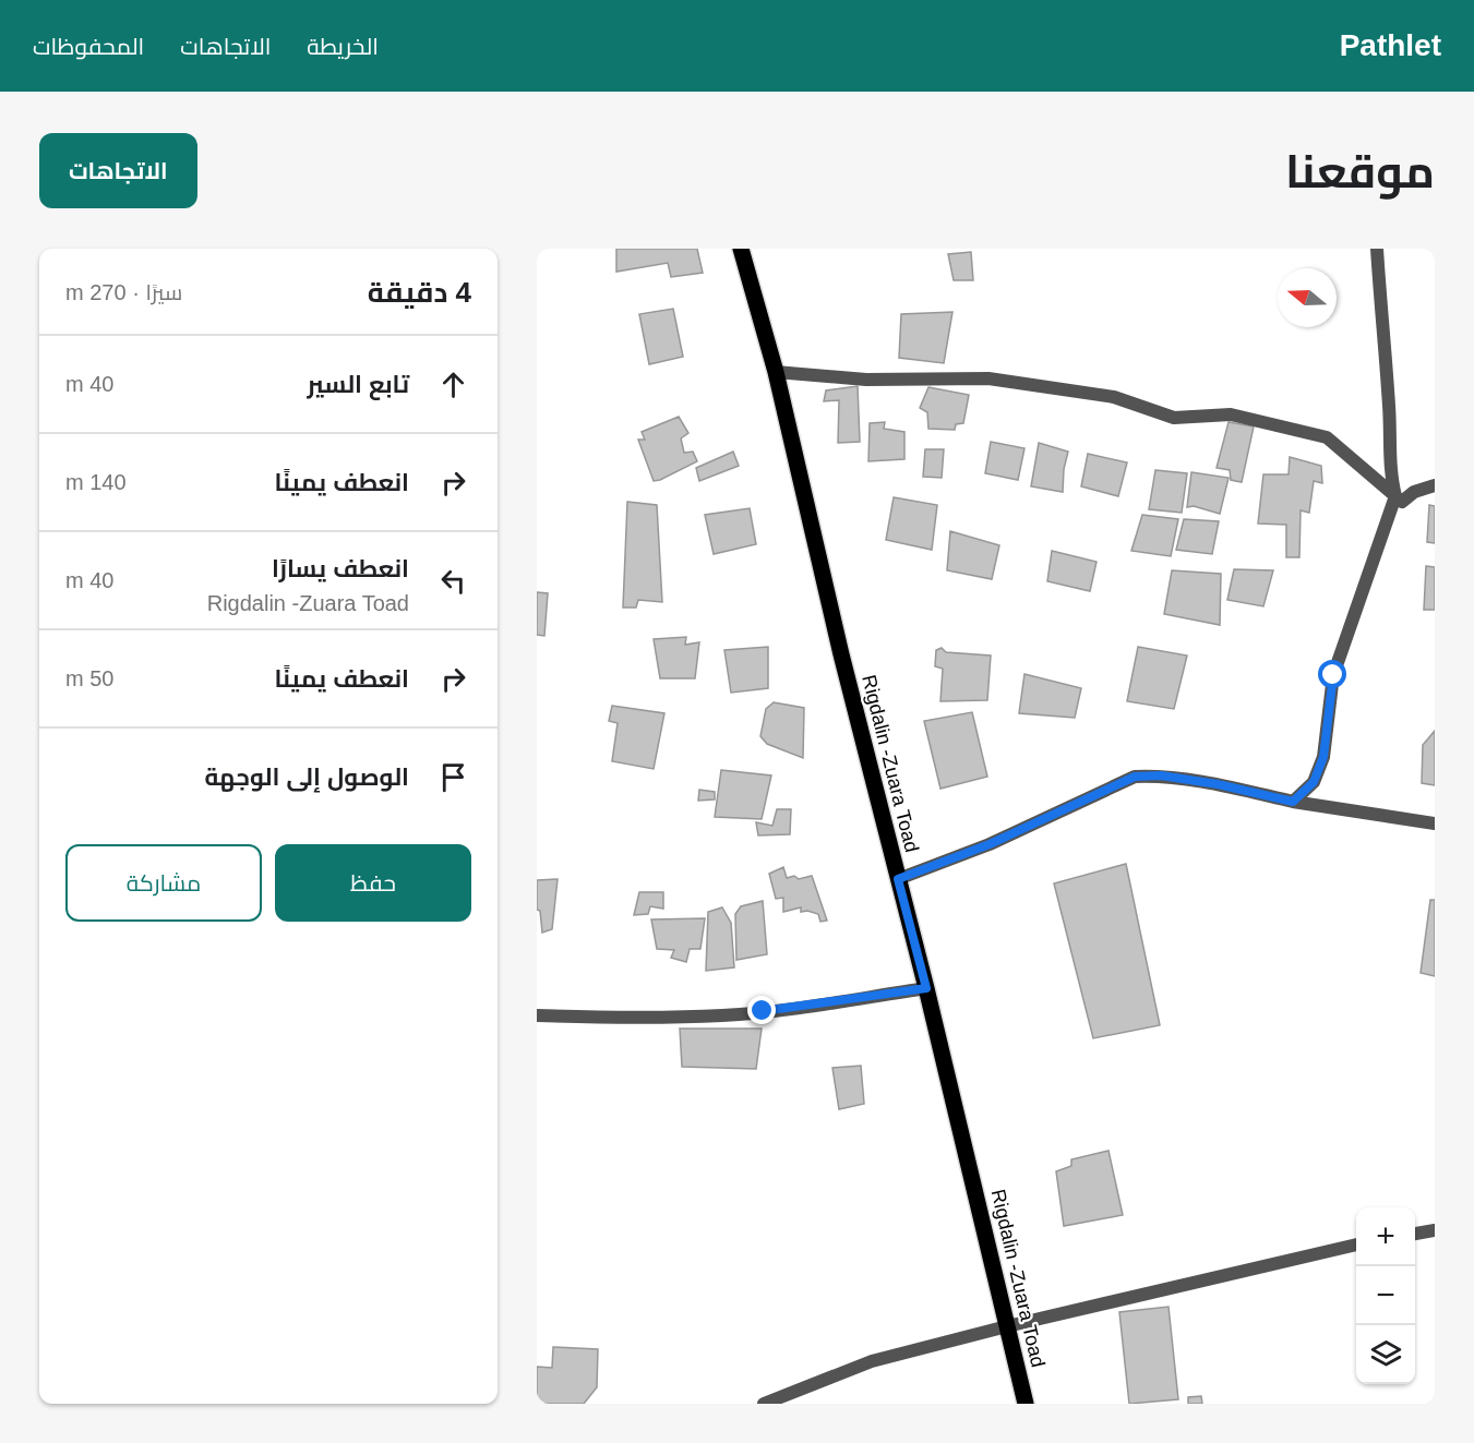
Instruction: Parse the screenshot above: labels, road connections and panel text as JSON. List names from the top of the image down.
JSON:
{
  "streets": {
    "main road": ["Rigdalin -Zuara Toad"]
  },
  "north": "left",
  "page": {
    "header": "Pathlet",
    "nav": ["الخريطة", "الاتجاهات", "المحفوظات"],
    "title": "موقعنا",
    "buttons": [
      "الاتجاهات",
      ["حفظ", "مشاركة"]
    ],
    "heading": ["4 دقيقة", "سيرًا · 270 m"],
    "list": [
      ["تابع السير", "40 m"],
      ["انعطف يمينًا", "140 m"],
      ["انعطف يسارًا", "Rigdalin -Zuara Toad", "40 m"],
      ["انعطف يمينًا", "50 m"],
      "الوصول إلى الوجهة"
    ],
    "map_buttons": ["+", "−"]
  }
}
